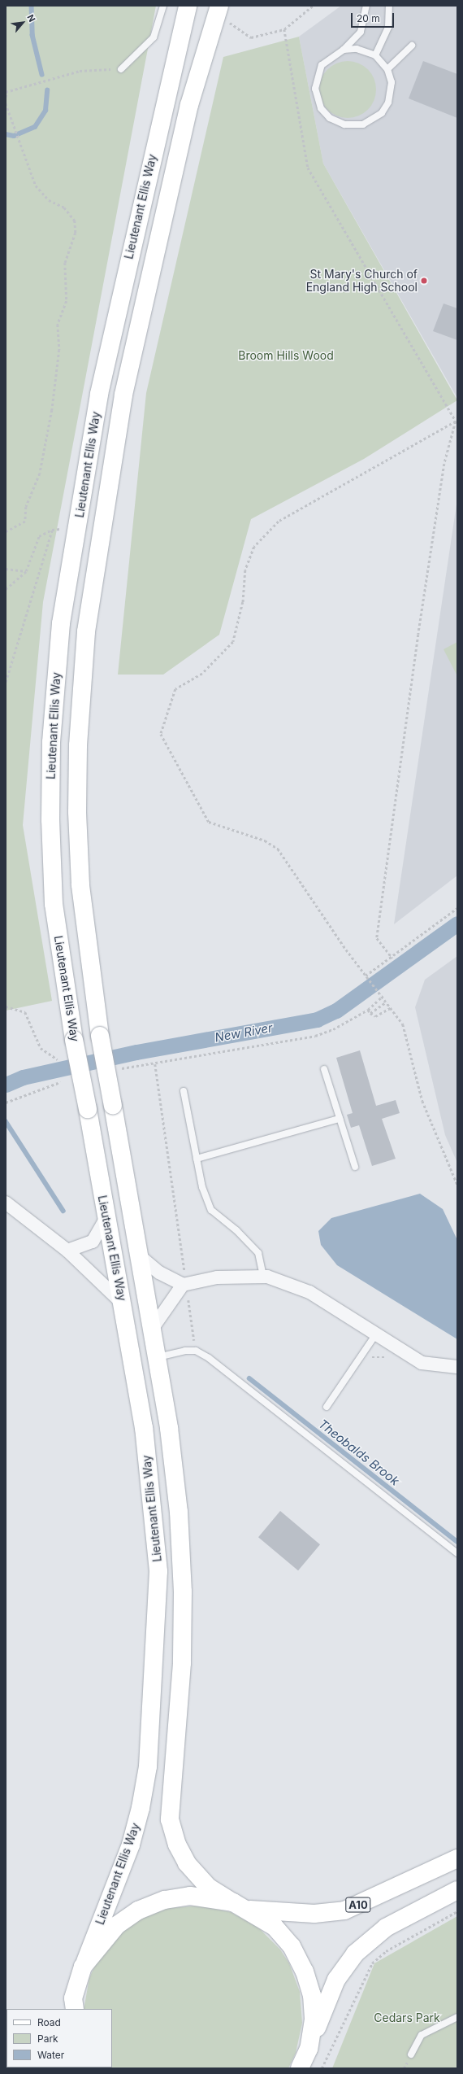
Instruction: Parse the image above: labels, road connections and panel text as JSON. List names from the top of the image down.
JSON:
{
  "streets": {
    "main road": ["Lieutenant Ellis Way", "A10"]
  },
  "water": ["New River", "Theobalds Brook"],
  "parks": ["Broom Hills Wood", "Cedars Park"],
  "places": ["St Mary's Church of England High School"],
  "legend": ["Road", "Park", "Water"],
  "scale_bar": "20 m",
  "north": "top right"
}
